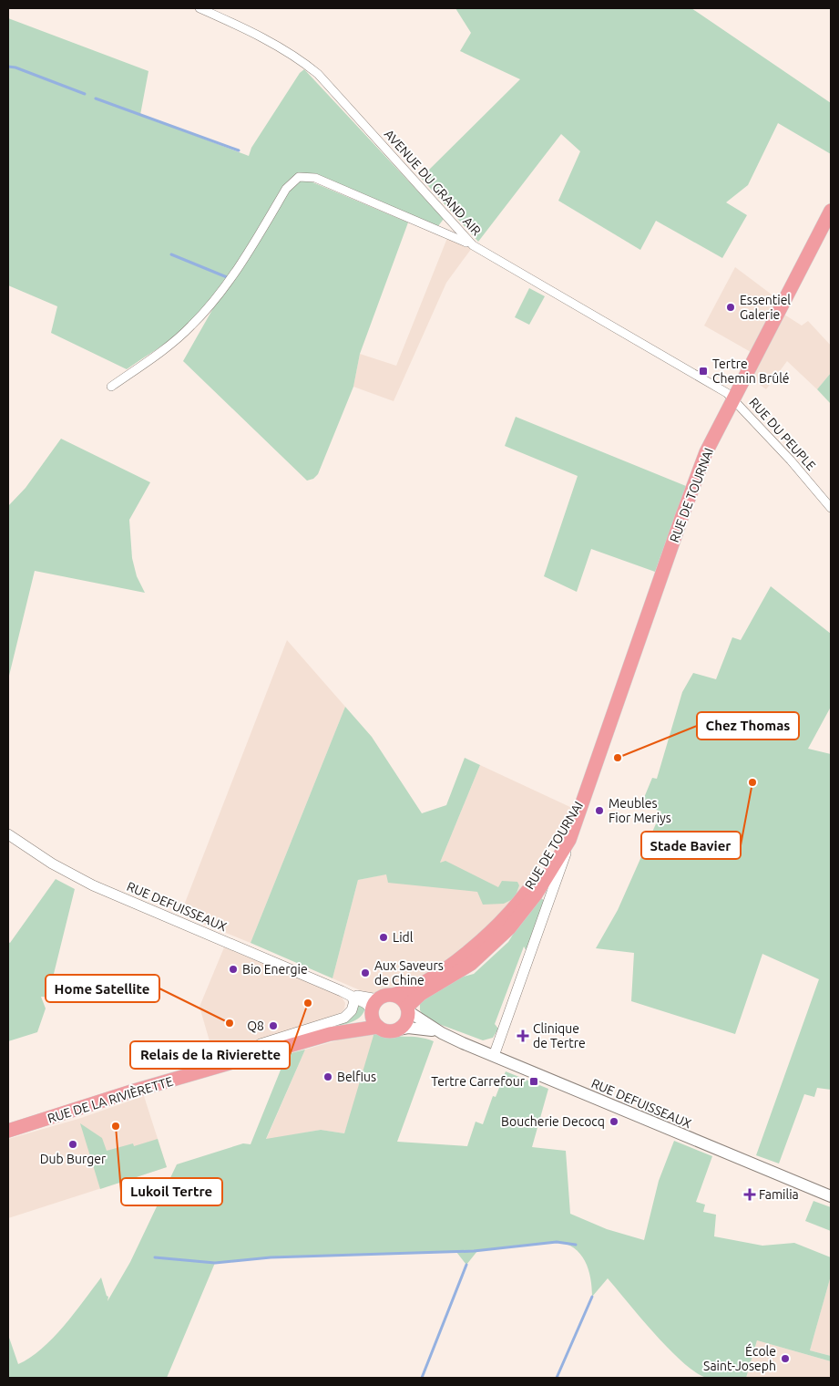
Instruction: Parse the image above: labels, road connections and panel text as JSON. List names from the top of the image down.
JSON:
{
  "streets": {
    "main road": ["RUE DE TOURNAI", "RUE DEFUISSEAUX", "RUE DE LA RIVIÈRETTE"],
    "street": ["AVENUE DU GRAND AIR", "RUE DU PEUPLE"]
  },
  "crossings": [
    ["AVENUE DU GRAND AIR", "RUE DU PEUPLE"],
    ["AVENUE DU GRAND AIR", "RUE DE TOURNAI"],
    ["RUE DU PEUPLE", "RUE DE TOURNAI"],
    ["RUE DE TOURNAI", "RUE DEFUISSEAUX"],
    ["RUE DE TOURNAI", "RUE DE LA RIVIÈRETTE"],
    ["RUE DEFUISSEAUX", "RUE DE LA RIVIÈRETTE"]
  ],
  "places": {
    "other": [
      "Essentiel Galerie",
      "Chez Thomas",
      "Stade Bavier",
      "Meubles Fior Meriys",
      "Lidl",
      "Bio Energie",
      "Aux Saveurs de Chine",
      "Relais de la Rivierette",
      "Home Satellite",
      "Q8",
      "Belfius",
      "Boucherie Decocq",
      "Lukoil Tertre",
      "Dub Burger",
      "École Saint-Joseph"
    ],
    "transit": ["Tertre Chemin Brûlé", "Tertre Carrefour"],
    "health": ["Clinique de Tertre", "Familia"]
  }
}
